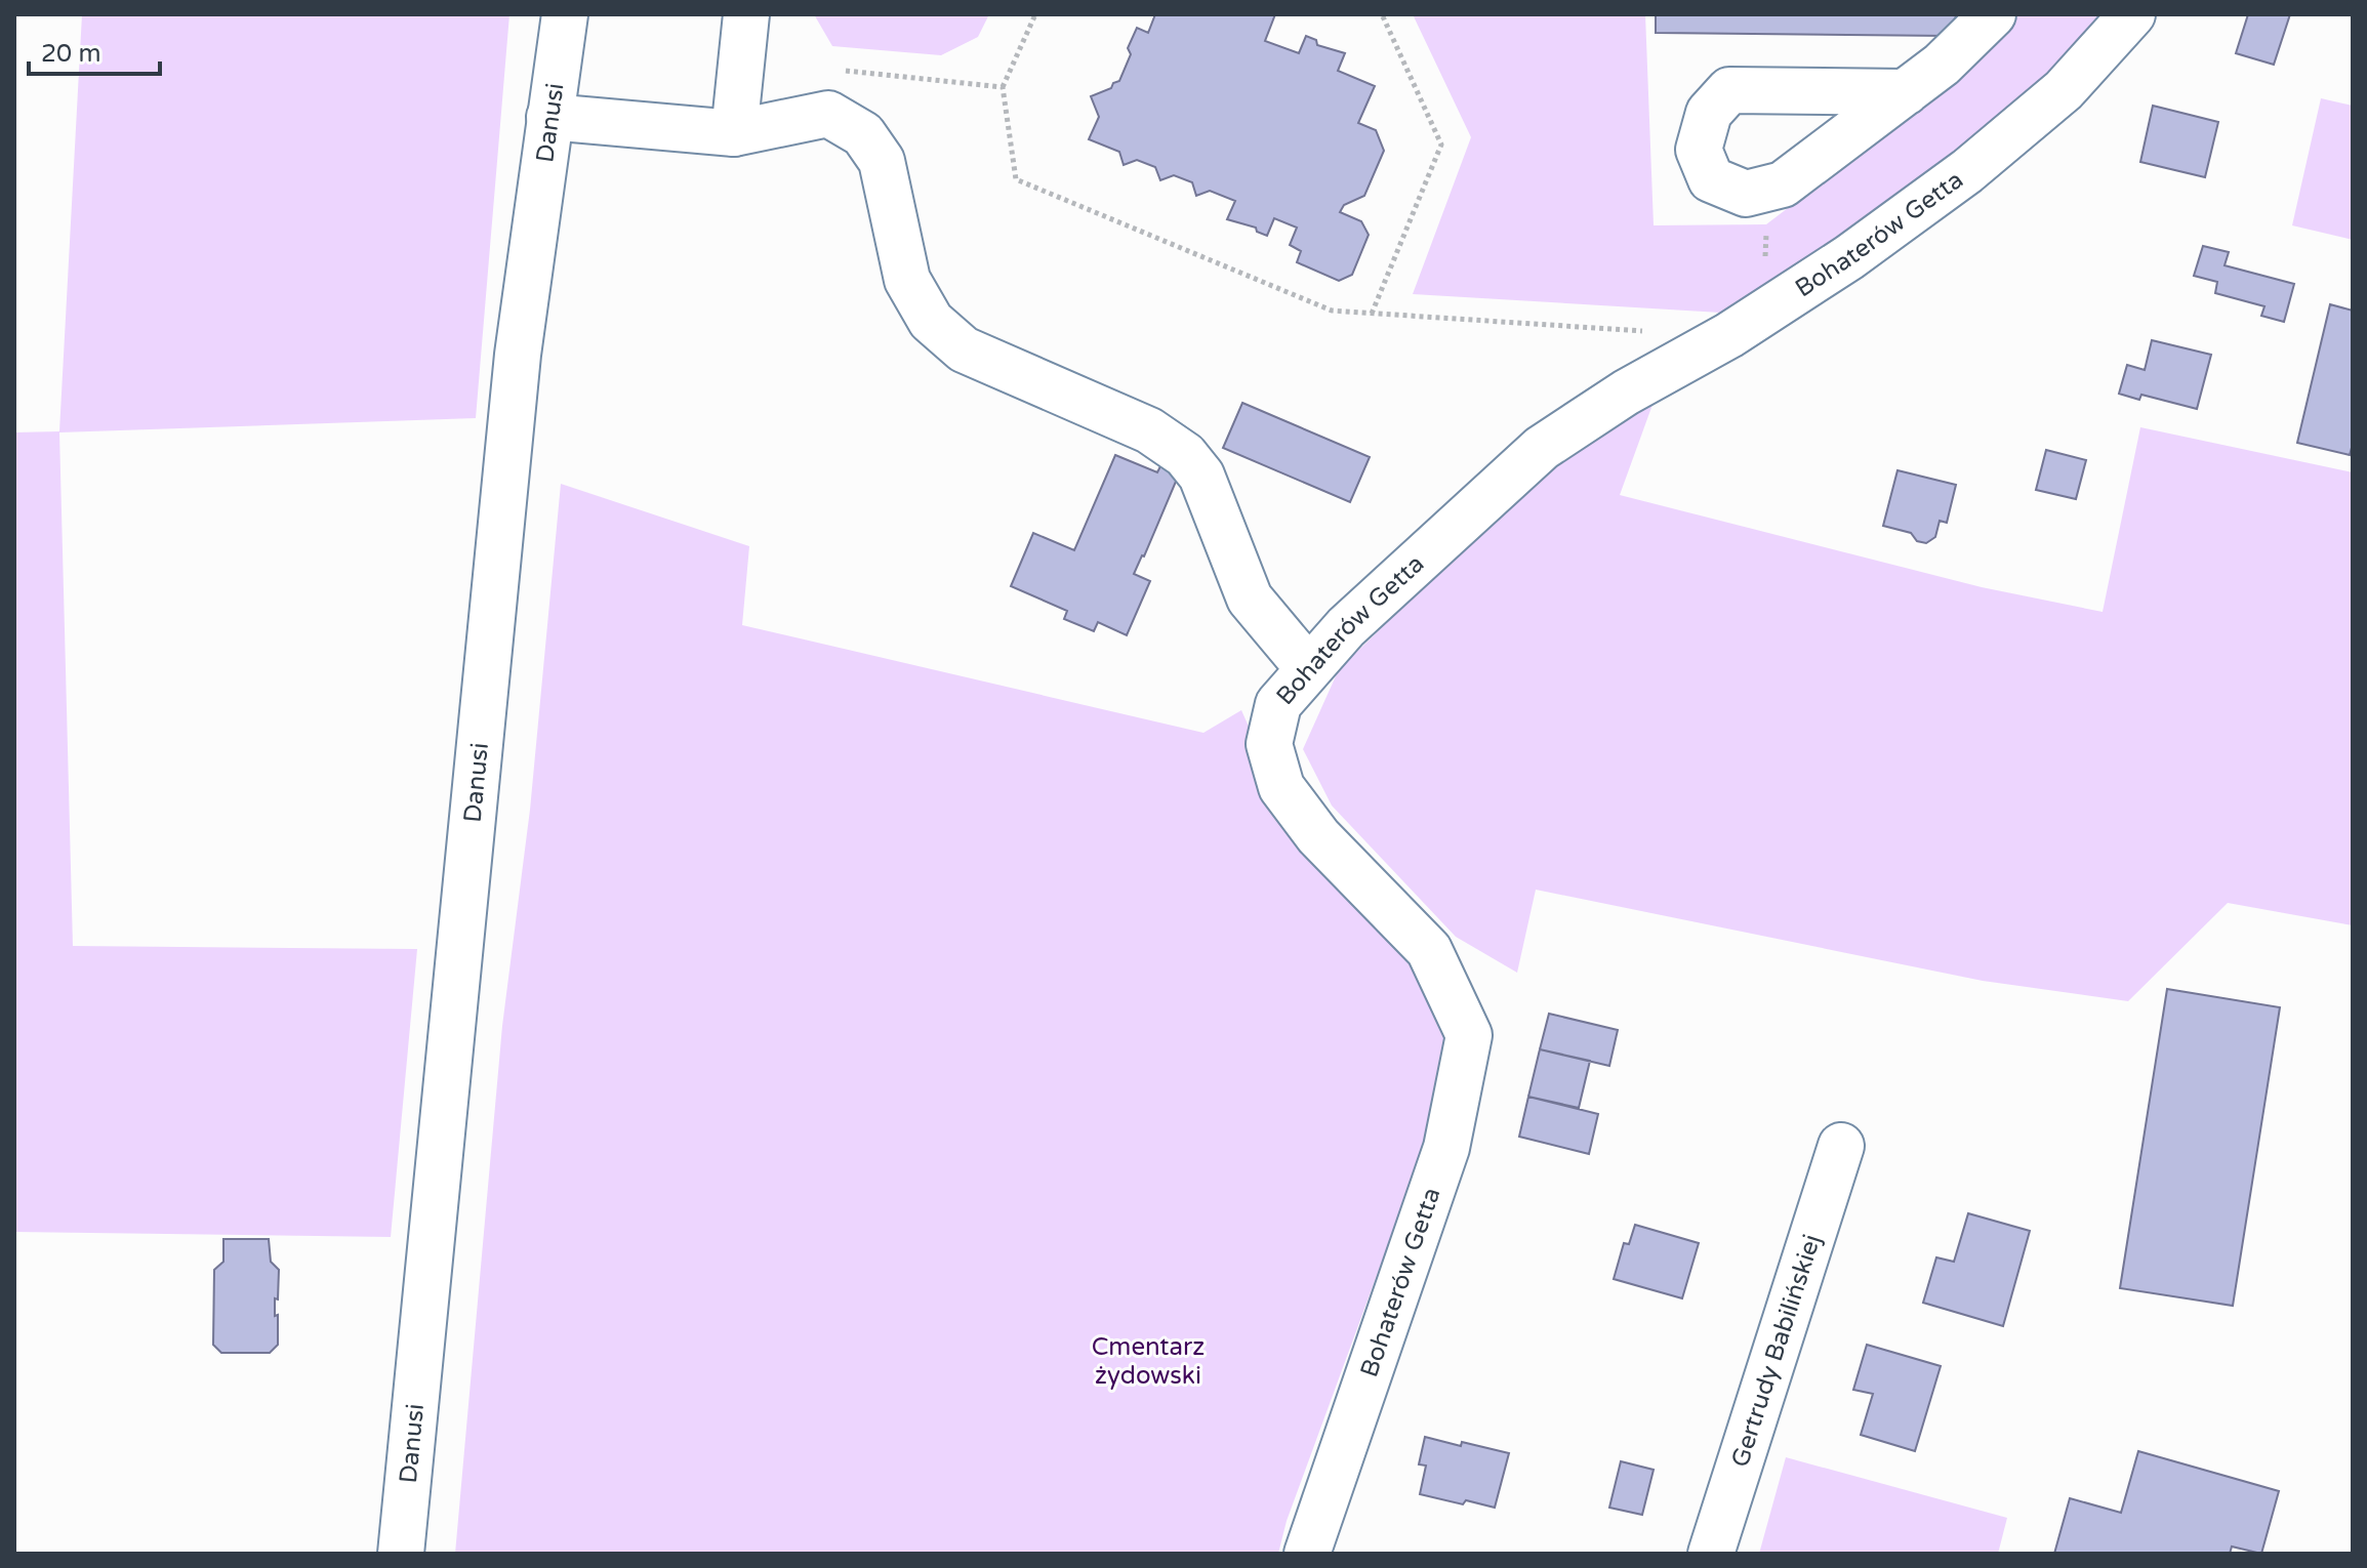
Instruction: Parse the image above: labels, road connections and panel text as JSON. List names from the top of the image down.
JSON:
{
  "streets": {
    "street": ["Danusi", "Bohaterów Getta", "Gertrudy Babilińskiej"]
  },
  "parks": ["Cmentarz żydowski"],
  "scale_bar": "20 m"
}
